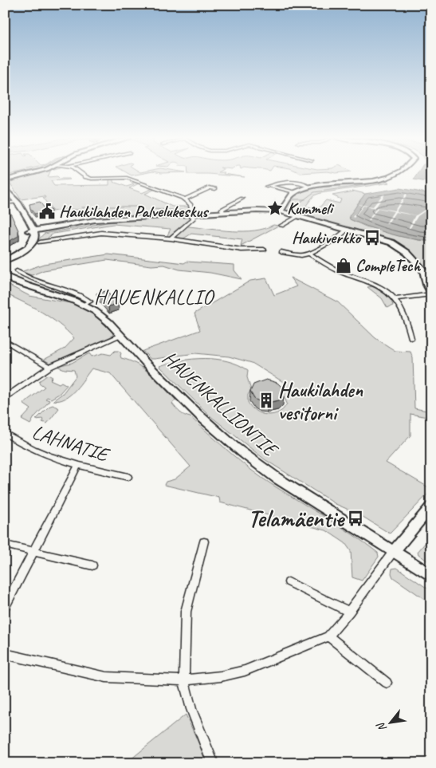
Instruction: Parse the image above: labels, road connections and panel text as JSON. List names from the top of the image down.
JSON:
{
  "streets": {
    "street": ["HAUENKALLIONTIE", "LAHNATIE"]
  },
  "districts": ["HAUENKALLIO"],
  "places": {
    "place": ["Kummeli"],
    "public building": ["Haukilahden Palvelukeskus"],
    "bus stop": ["Haukiverkko", "Telamäentie"],
    "shop": ["CompleTech"],
    "building": ["Haukilahden vesitorni"]
  },
  "north": "bottom left"
}
